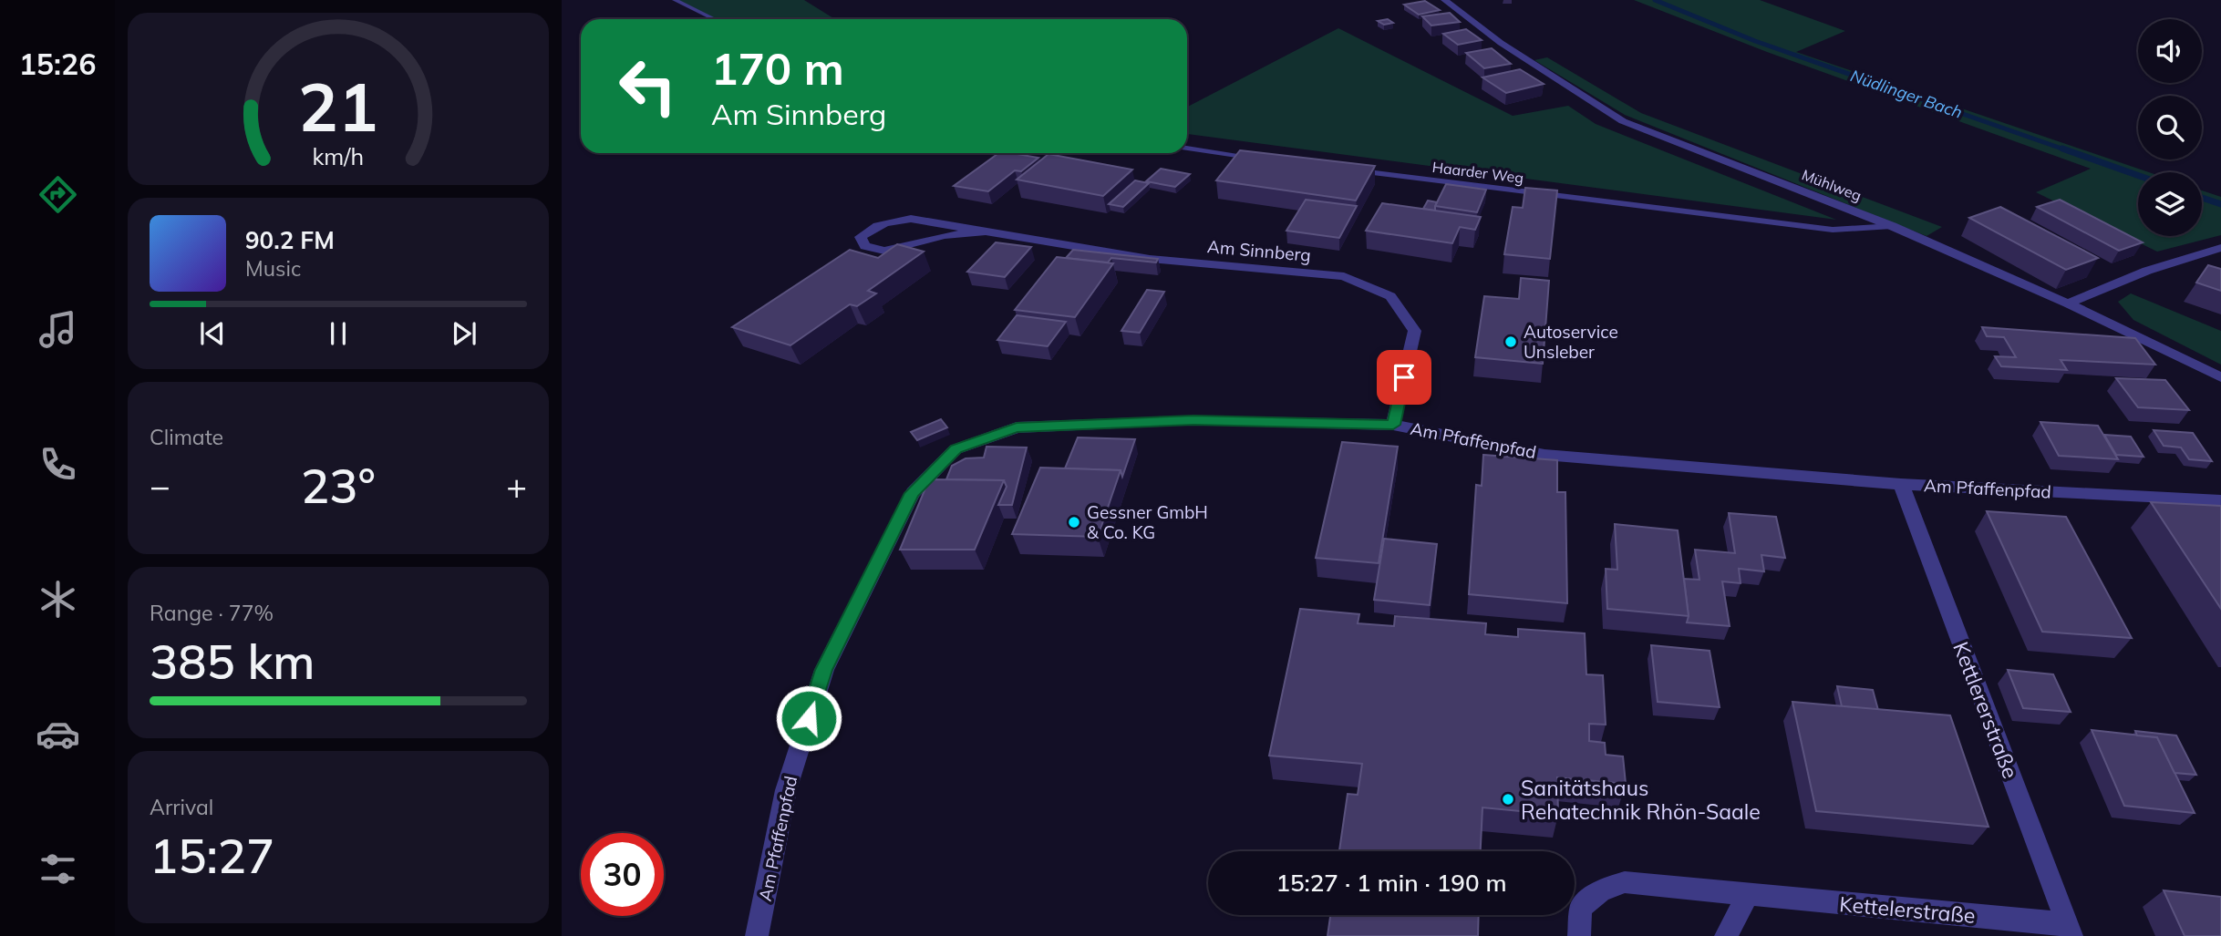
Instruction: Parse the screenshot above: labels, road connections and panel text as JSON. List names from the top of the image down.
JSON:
{
  "streets": {
    "street": [
      "Mühlweg",
      "Am Sinnberg",
      "Am Pfaffenpfad",
      "Kettlererstraße",
      "Kettelerstraße"
    ],
    "lane": ["Haarder Weg"]
  },
  "crossings": [
    ["Haarder Weg", "Mühlweg"],
    ["Am Sinnberg", "Am Pfaffenpfad"],
    ["Am Pfaffenpfad", "Kettlererstraße"],
    ["Kettlererstraße", "Kettelerstraße"]
  ],
  "water": ["Nüdlinger Bach"],
  "places": ["Autoservice Unsleber", "Gessner GmbH & Co. KG", "Sanitätshaus Rehatechnik Rhön-Saale"],
  "page": {
    "tabs": "15:26",
    "turn": ["170 m", "Am Sinnberg"],
    "song": ["90.2 FM", "Music"],
    "tile": [
      "Climate",
      ["Range · 77%", "385 km"],
      ["Arrival", "15:27"]
    ],
    "heat": ["−", "23°", "+"],
    "limit": "30",
    "trip": "15:27 · 1 min · 190 m",
    "gauge": ["21", "km/h"]
  }
}
